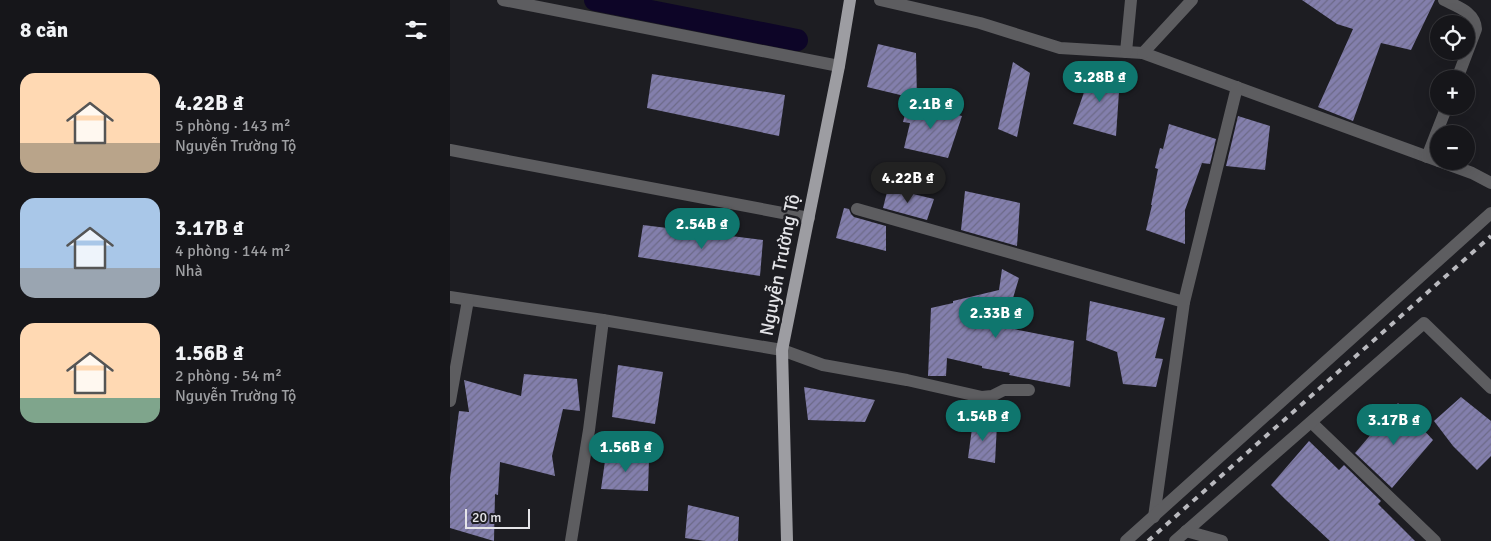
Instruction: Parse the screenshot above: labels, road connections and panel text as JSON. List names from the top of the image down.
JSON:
{
  "streets": {
    "main road": ["Nguyễn Trường Tộ"]
  },
  "scale_bar": "20 m",
  "page": {
    "heading": "8 căn",
    "map_buttons": ["+", "−"],
    "list": [
      {
        "name": "4.22B ₫",
        "note": "5 phòng · 143 m² · Nguyễn Trường Tộ"
      },
      {
        "name": "3.17B ₫",
        "note": "4 phòng · 144 m² · Nhà"
      },
      {
        "name": "1.56B ₫",
        "note": "2 phòng · 54 m² · Nguyễn Trường Tộ"
      }
    ],
    "price": [
      "3.28B ₫",
      "2.1B ₫",
      "4.22B ₫",
      "2.54B ₫",
      "2.33B ₫",
      "1.54B ₫",
      "3.17B ₫",
      "1.56B ₫"
    ],
    "scale": "20 m"
  }
}
